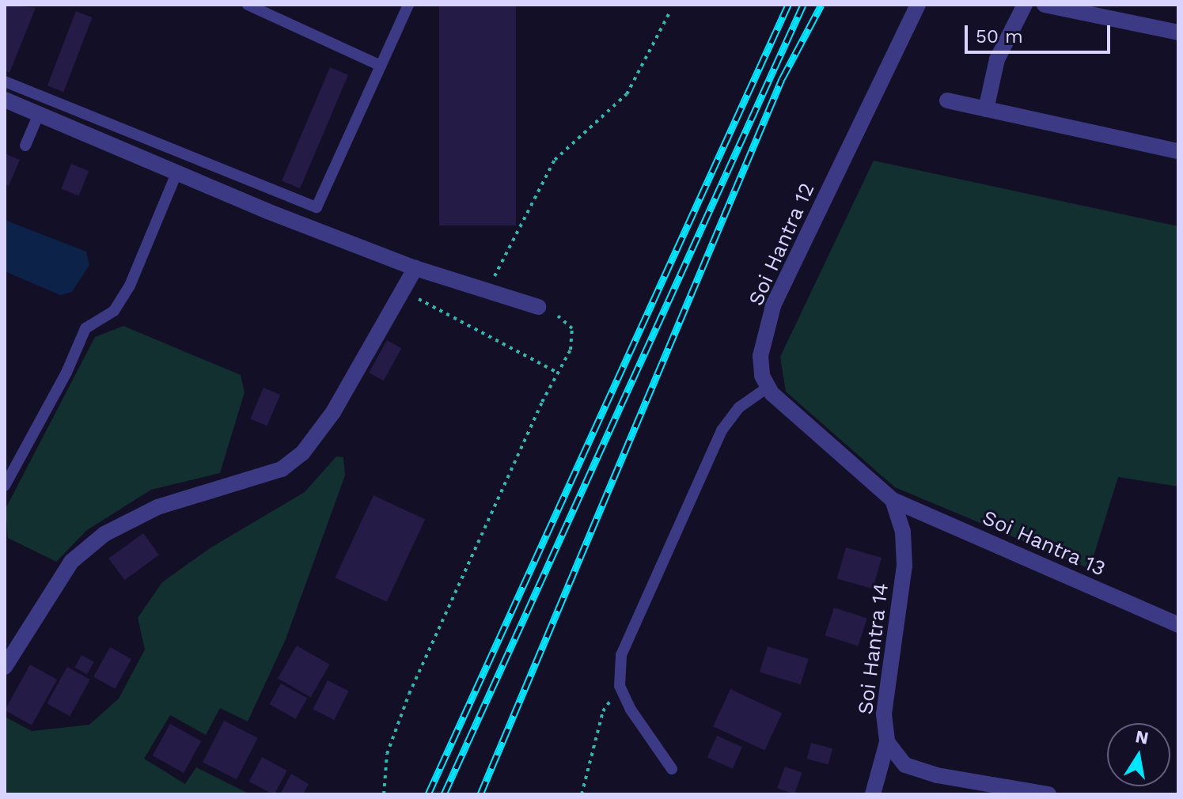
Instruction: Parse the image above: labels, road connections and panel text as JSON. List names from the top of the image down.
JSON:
{
  "streets": {
    "street": ["Soi Hantra 12", "Soi Hantra 13", "Soi Hantra 14"]
  },
  "crossings": [
    ["Soi Hantra 13", "Soi Hantra 14"]
  ],
  "scale_bar": "50 m",
  "north": "top"
}
